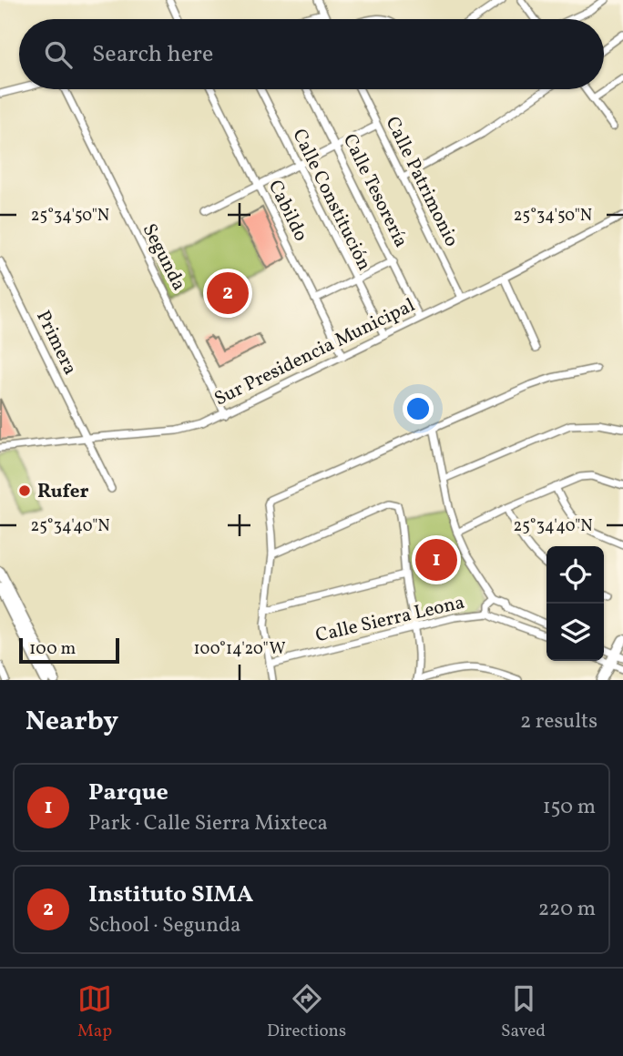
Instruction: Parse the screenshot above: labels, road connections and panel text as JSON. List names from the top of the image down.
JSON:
{
  "streets": {
    "street": [
      "Calle Patrimonio",
      "Calle Tesorería",
      "Calle Constitución",
      "Cabildo",
      "Segunda",
      "Primera",
      "Sur Presidencia Municipal",
      "Calle Sierra Leona"
    ]
  },
  "crossings": [
    ["Calle Patrimonio", "Sur Presidencia Municipal"],
    ["Calle Tesorería", "Sur Presidencia Municipal"],
    ["Calle Constitución", "Sur Presidencia Municipal"],
    ["Cabildo", "Sur Presidencia Municipal"],
    ["Segunda", "Sur Presidencia Municipal"],
    ["Primera", "Sur Presidencia Municipal"]
  ],
  "places": ["Rufer"],
  "scale_bar": "100 m",
  "page": {
    "search": "Search here",
    "pins": ["2", "1"],
    "scale": "100 m",
    "heading": ["Nearby", "2 results"],
    "list": [
      {
        "mark": "1",
        "name": "Parque",
        "note": "Park · Calle Sierra Mixteca",
        "value": "150 m"
      },
      {
        "mark": "2",
        "name": "Instituto SIMA",
        "note": "School · Segunda",
        "value": "220 m"
      }
    ],
    "nav": ["Map", "Directions", "Saved"]
  },
  "coordinates": ["25°34'50\"N", "25°34'40\"N", "100°14'20\"W"]
}
